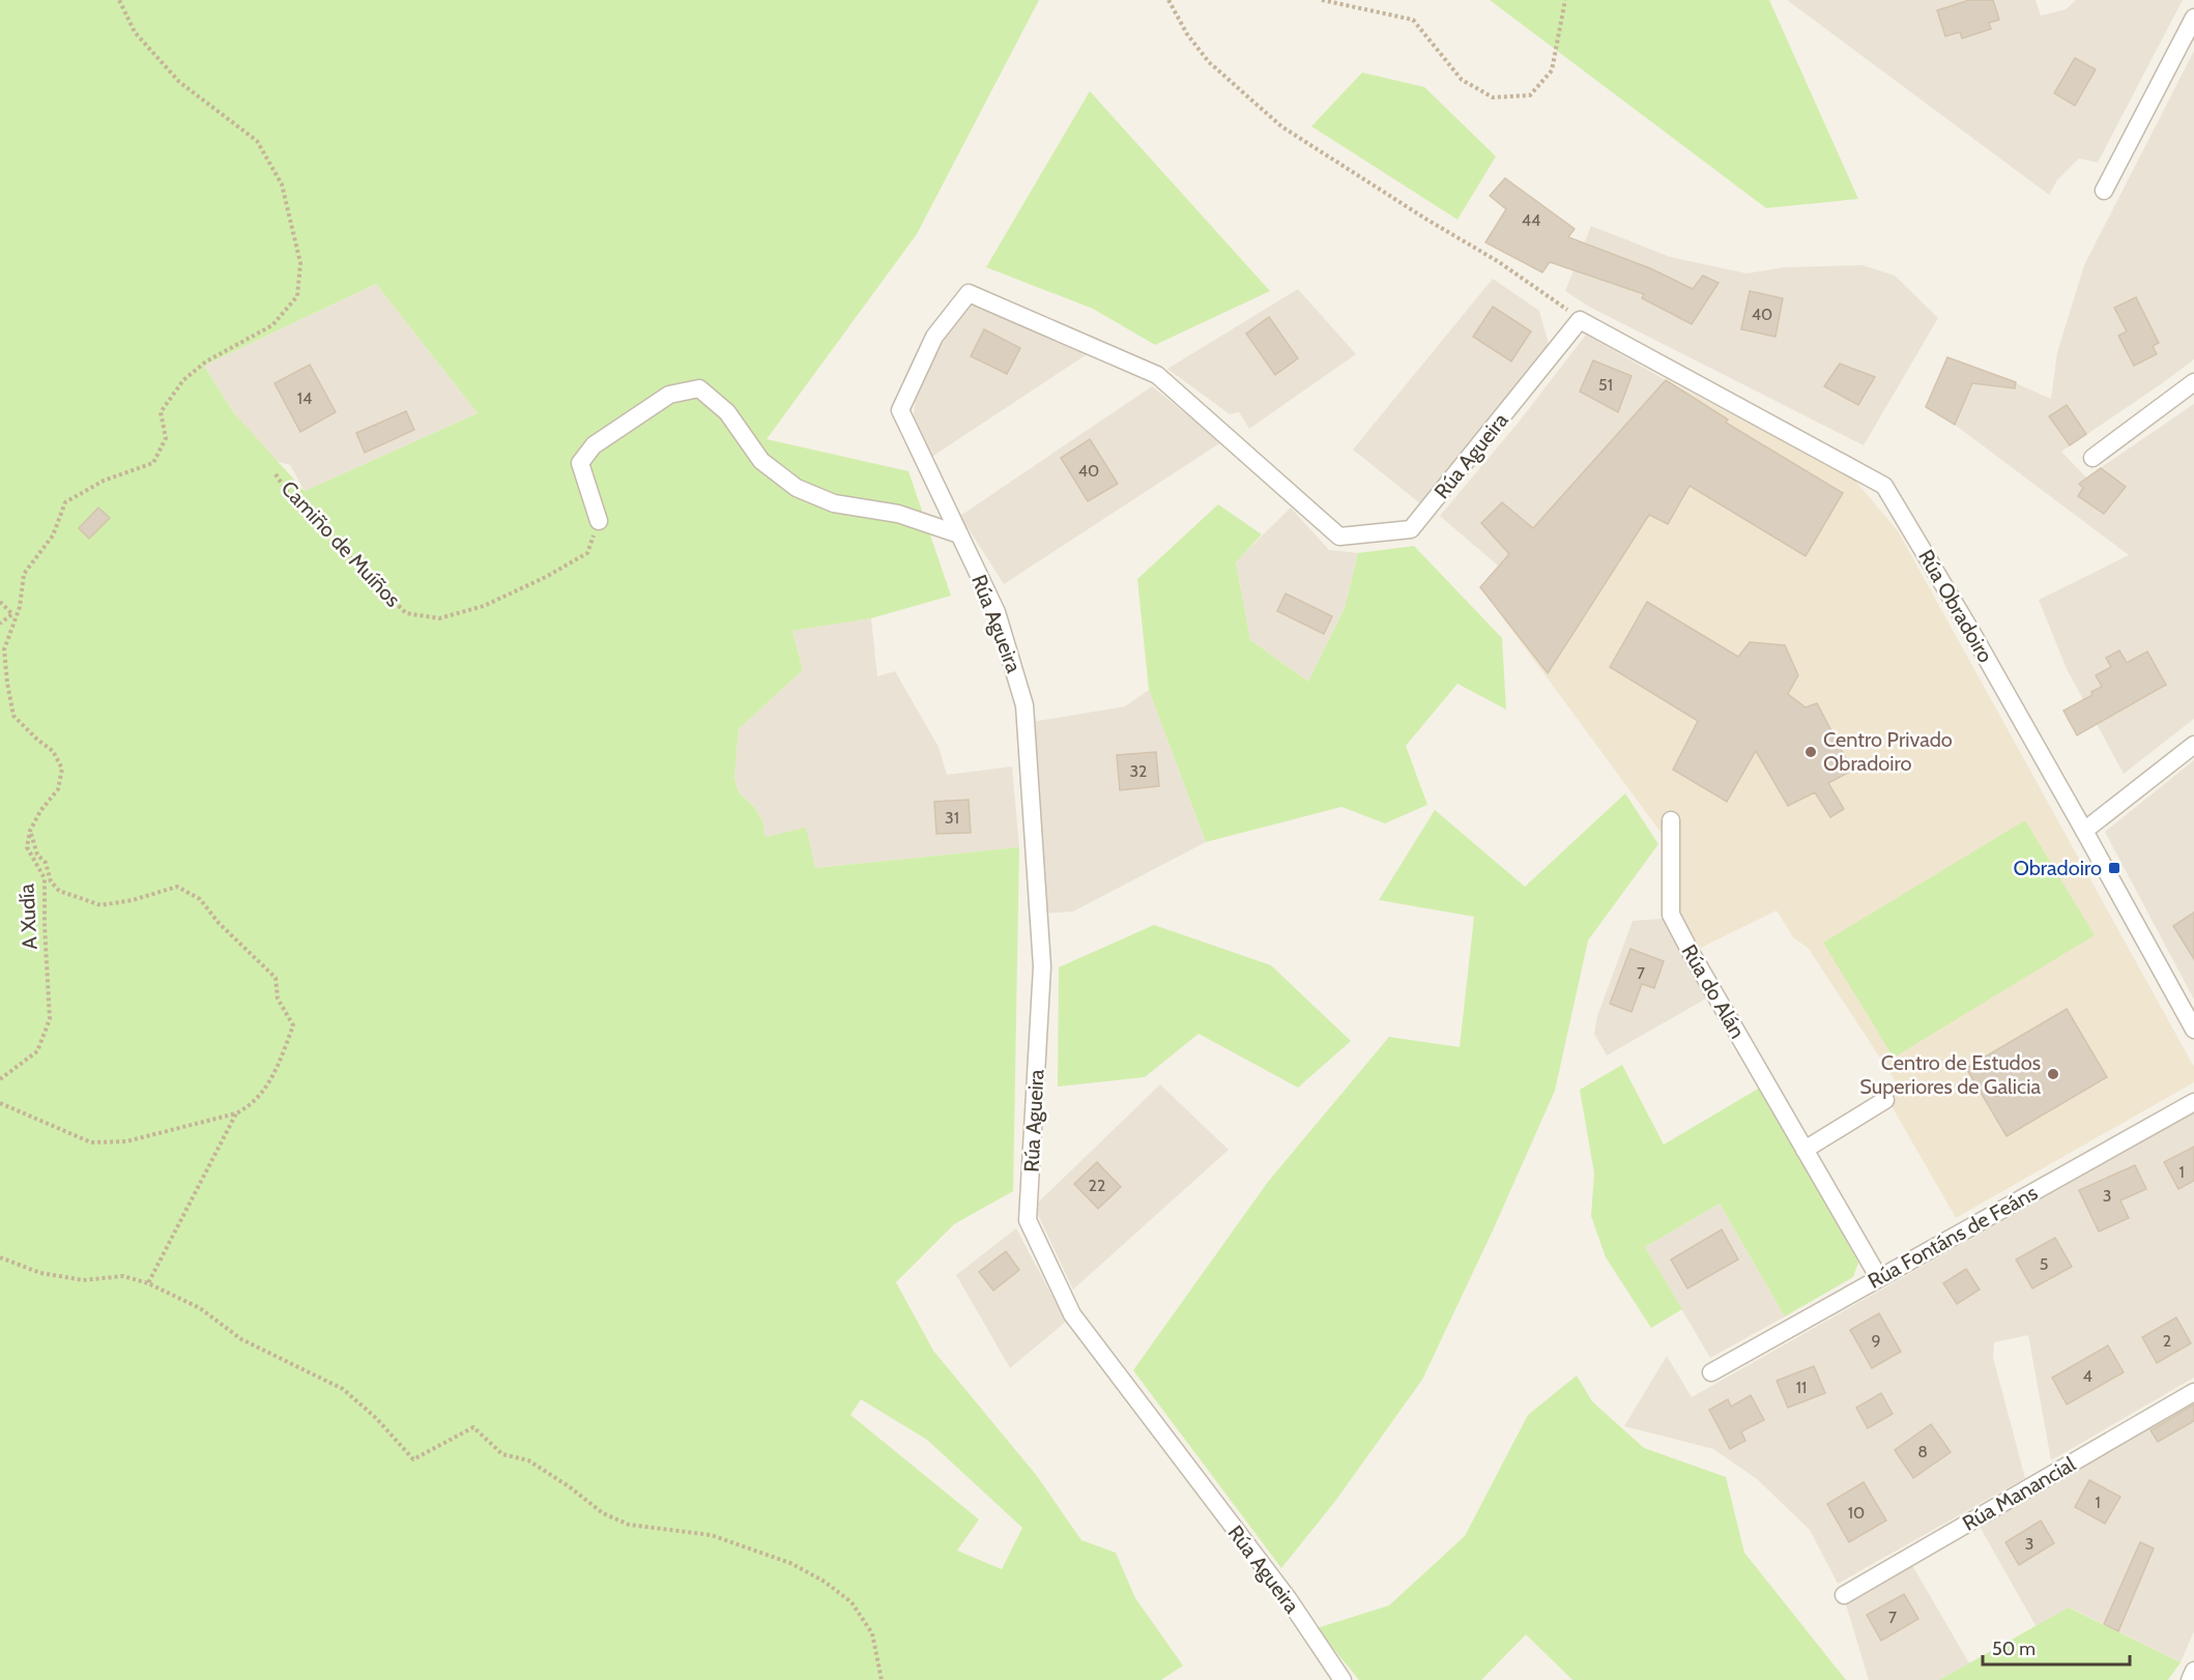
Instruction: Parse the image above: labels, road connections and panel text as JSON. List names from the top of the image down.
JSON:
{
  "streets": {
    "street": [
      "Rúa Agueira",
      "Rúa Obradoiro",
      "Rúa do Alán",
      "Rúa Fontáns de Feáns",
      "Rúa Manancial"
    ],
    "path": ["Camiño de Muíños", "A Xudía"]
  },
  "crossings": [
    ["Rúa Agueira", "Rúa Obradoiro"],
    ["Rúa do Alán", "Rúa Fontáns de Feáns"]
  ],
  "places": {
    "other": ["Centro Privado Obradoiro", "Centro de Estudos Superiores de Galicia"],
    "transit": ["Obradoiro"]
  },
  "house_numbers": [
    "44",
    "40",
    "51",
    "14",
    "40",
    "32",
    "31",
    "7",
    "1",
    "22",
    "3",
    "5",
    "9",
    "2",
    "4",
    "11",
    "8",
    "1",
    "10",
    "3",
    "7"
  ],
  "scale_bar": "50 m"
}
